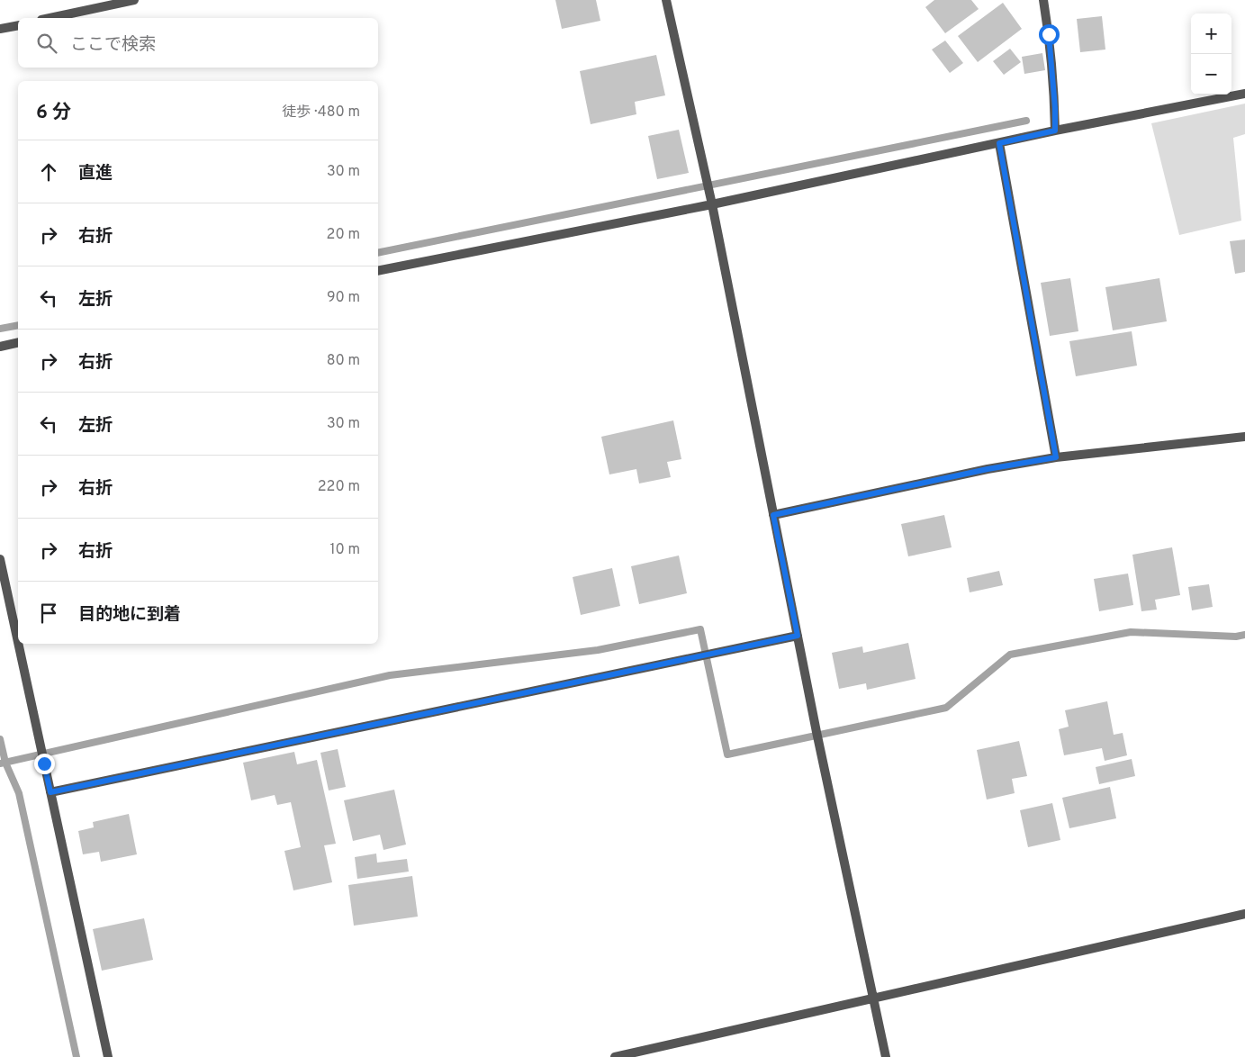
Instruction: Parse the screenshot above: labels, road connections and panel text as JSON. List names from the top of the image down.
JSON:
{
  "page": {
    "map_buttons": ["+", "−"],
    "search": "ここで検索",
    "heading": ["6 分", "徒歩 · 480 m"],
    "list": [
      ["直進", "30 m"],
      ["右折", "20 m"],
      ["左折", "90 m"],
      ["右折", "80 m"],
      ["左折", "30 m"],
      ["右折", "220 m"],
      ["右折", "10 m"],
      "目的地に到着"
    ]
  }
}
